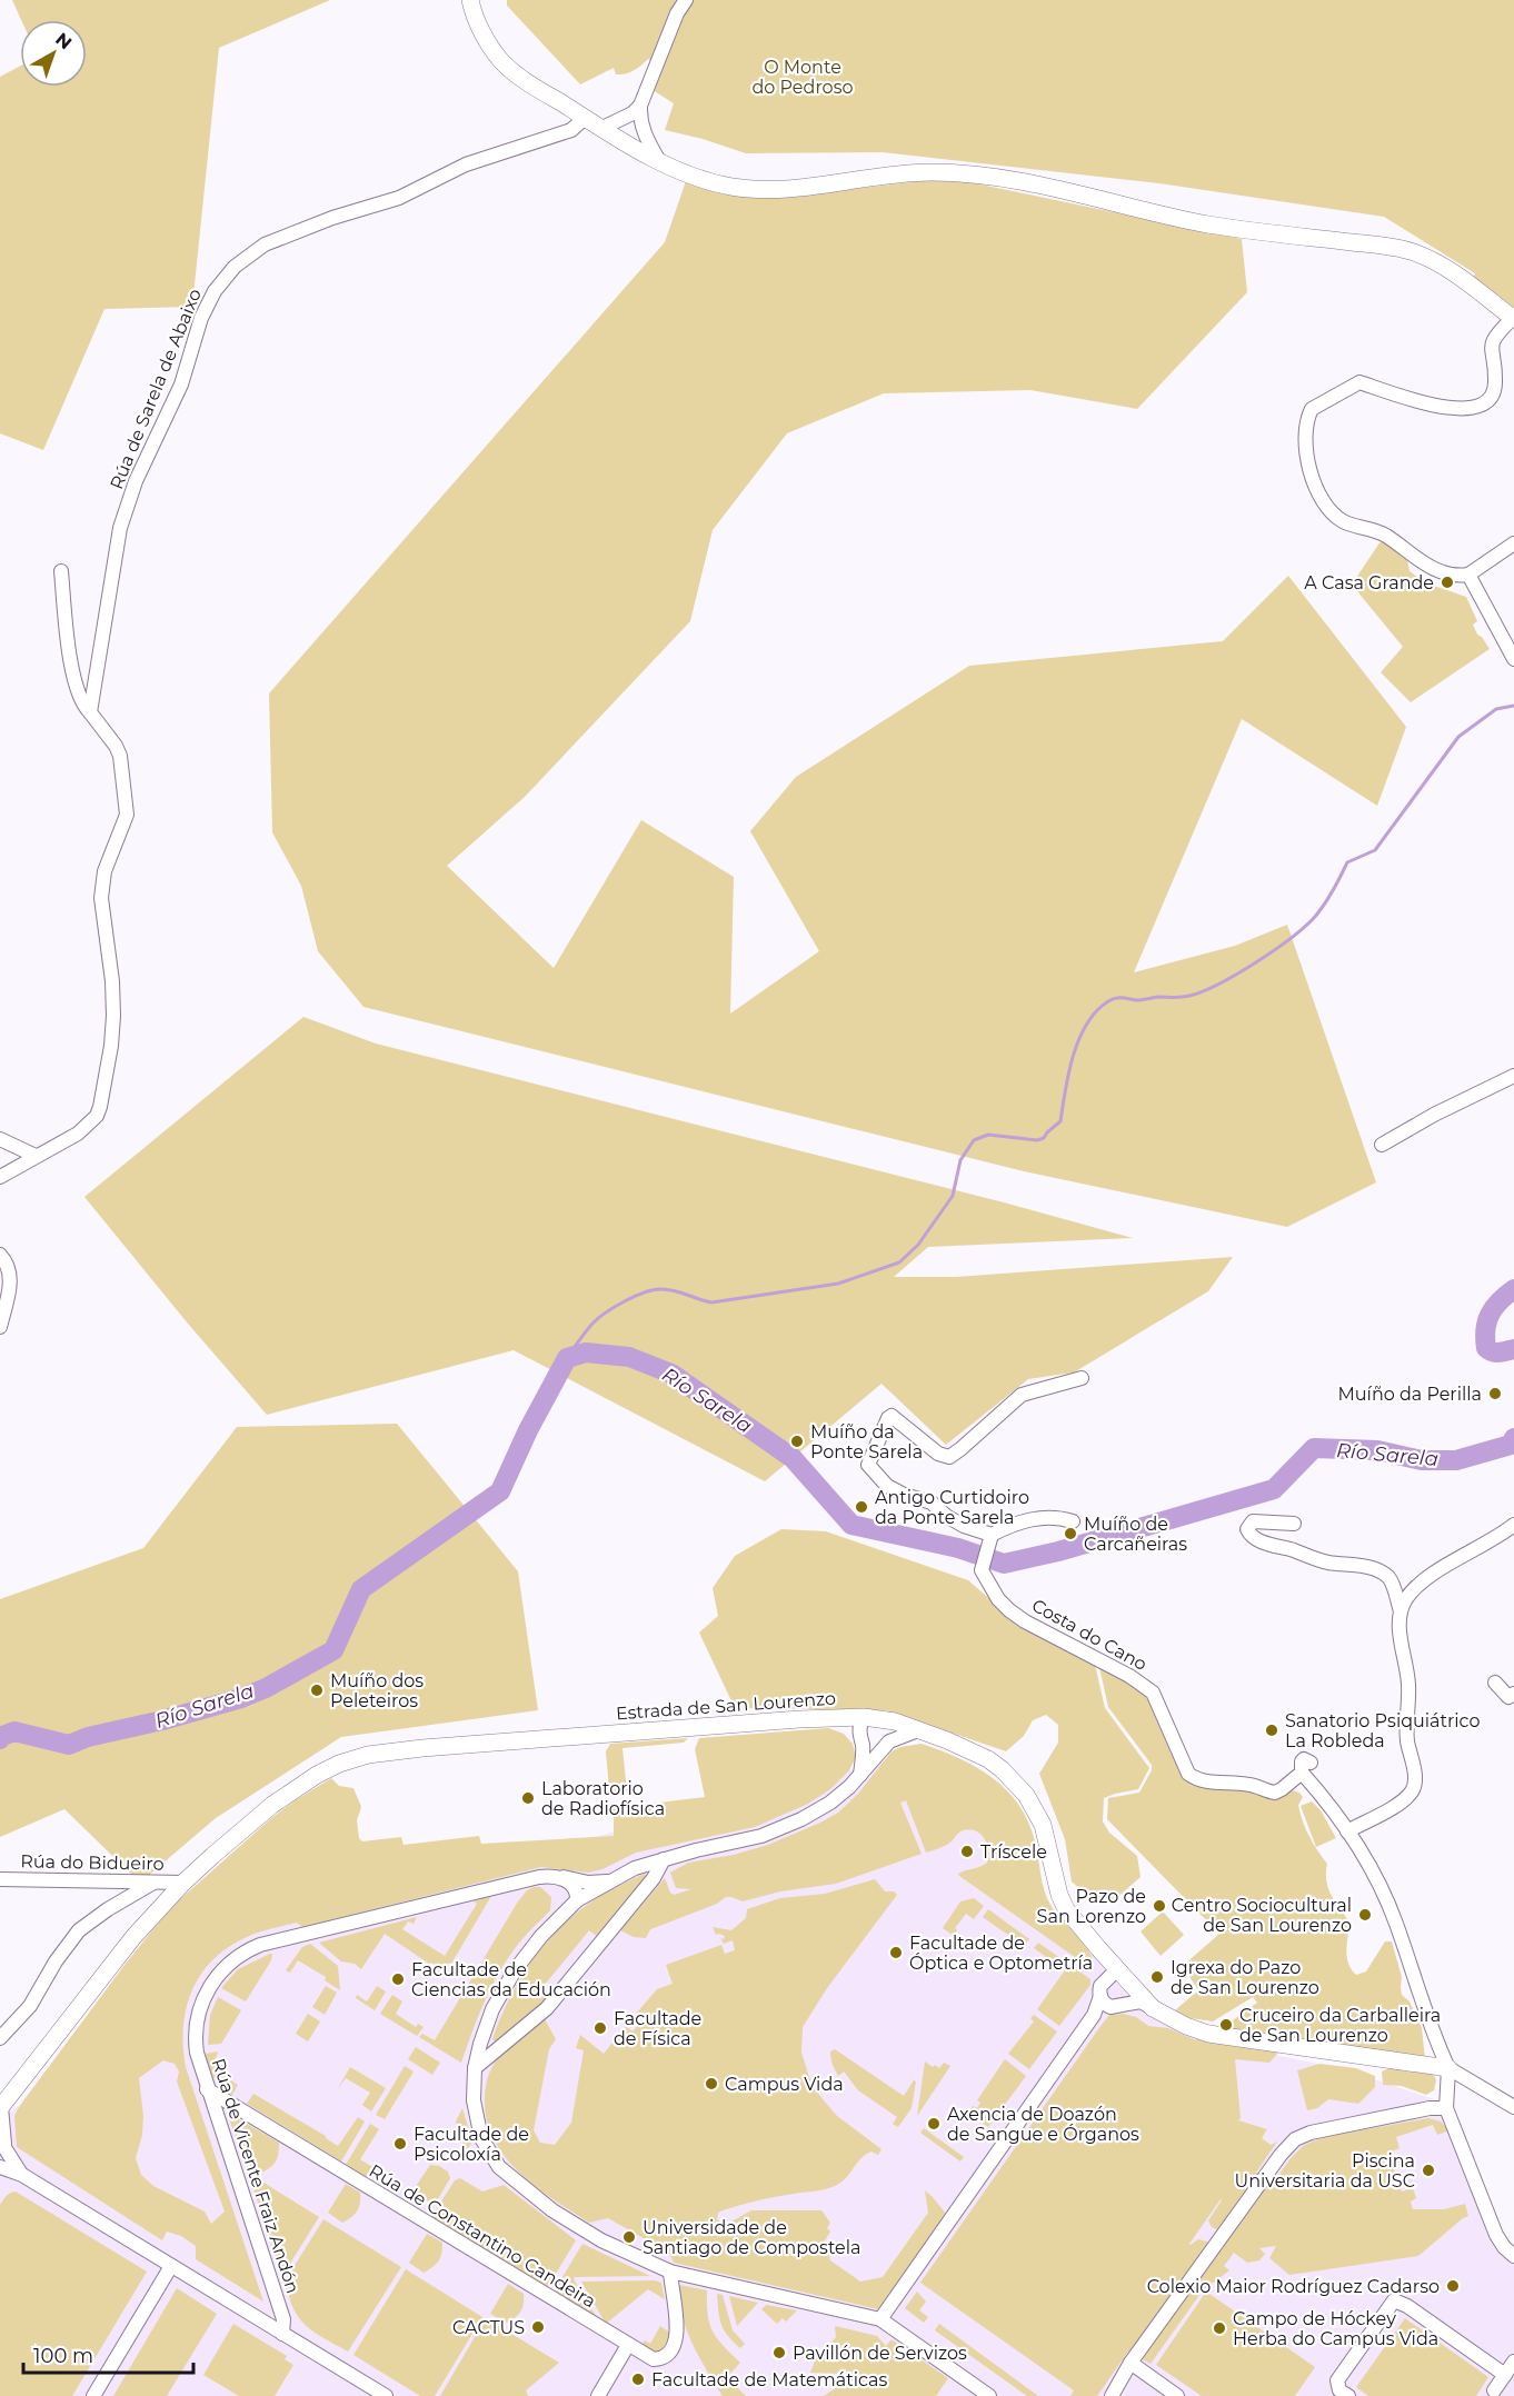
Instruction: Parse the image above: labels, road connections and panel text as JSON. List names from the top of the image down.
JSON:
{
  "streets": {
    "street": [
      "Rúa de Sarela de Abaixo",
      "Costa do Cano",
      "Estrada de San Lourenzo",
      "Rúa do Bidueiro",
      "Rúa de Vicente Fraiz Andón",
      "Rúa de Constantino Candeira"
    ]
  },
  "crossings": [
    ["Estrada de San Lourenzo", "Rúa do Bidueiro"],
    ["Rúa de Vicente Fraiz Andón", "Rúa de Constantino Candeira"]
  ],
  "water": ["Río Sarela"],
  "parks": ["O Monte do Pedroso"],
  "places": [
    "A Casa Grande",
    "Muíño da Perilla",
    "Muíño da Ponte Sarela",
    "Antigo Curtidoiro da Ponte Sarela",
    "Muíño de Carcañeiras",
    "Muíño dos Peleteiros",
    "Sanatorio Psiquiátrico La Robleda",
    "Laboratorio de Radiofísica",
    "Tríscele",
    "Pazo de San Lorenzo",
    "Centro Sociocultural de San Lourenzo",
    "Facultade de Óptica e Optometría",
    "Igrexa do Pazo de San Lourenzo",
    "Facultade de Ciencias da Educación",
    "Cruceiro da Carballeira de San Lourenzo",
    "Facultade de Física",
    "Campus Vida",
    "Axencia de Doazón de Sangue e Órganos",
    "Facultade de Psicoloxía",
    "Piscina Universitaria da USC",
    "Universidade de Santiago de Compostela",
    "Colexio Maior Rodríguez Cadarso",
    "CACTUS",
    "Campo de Hóckey Herba do Campus Vida",
    "Pavillón de Servizos",
    "Facultade de Matemáticas"
  ],
  "scale_bar": "100 m",
  "north": "top right"
}
